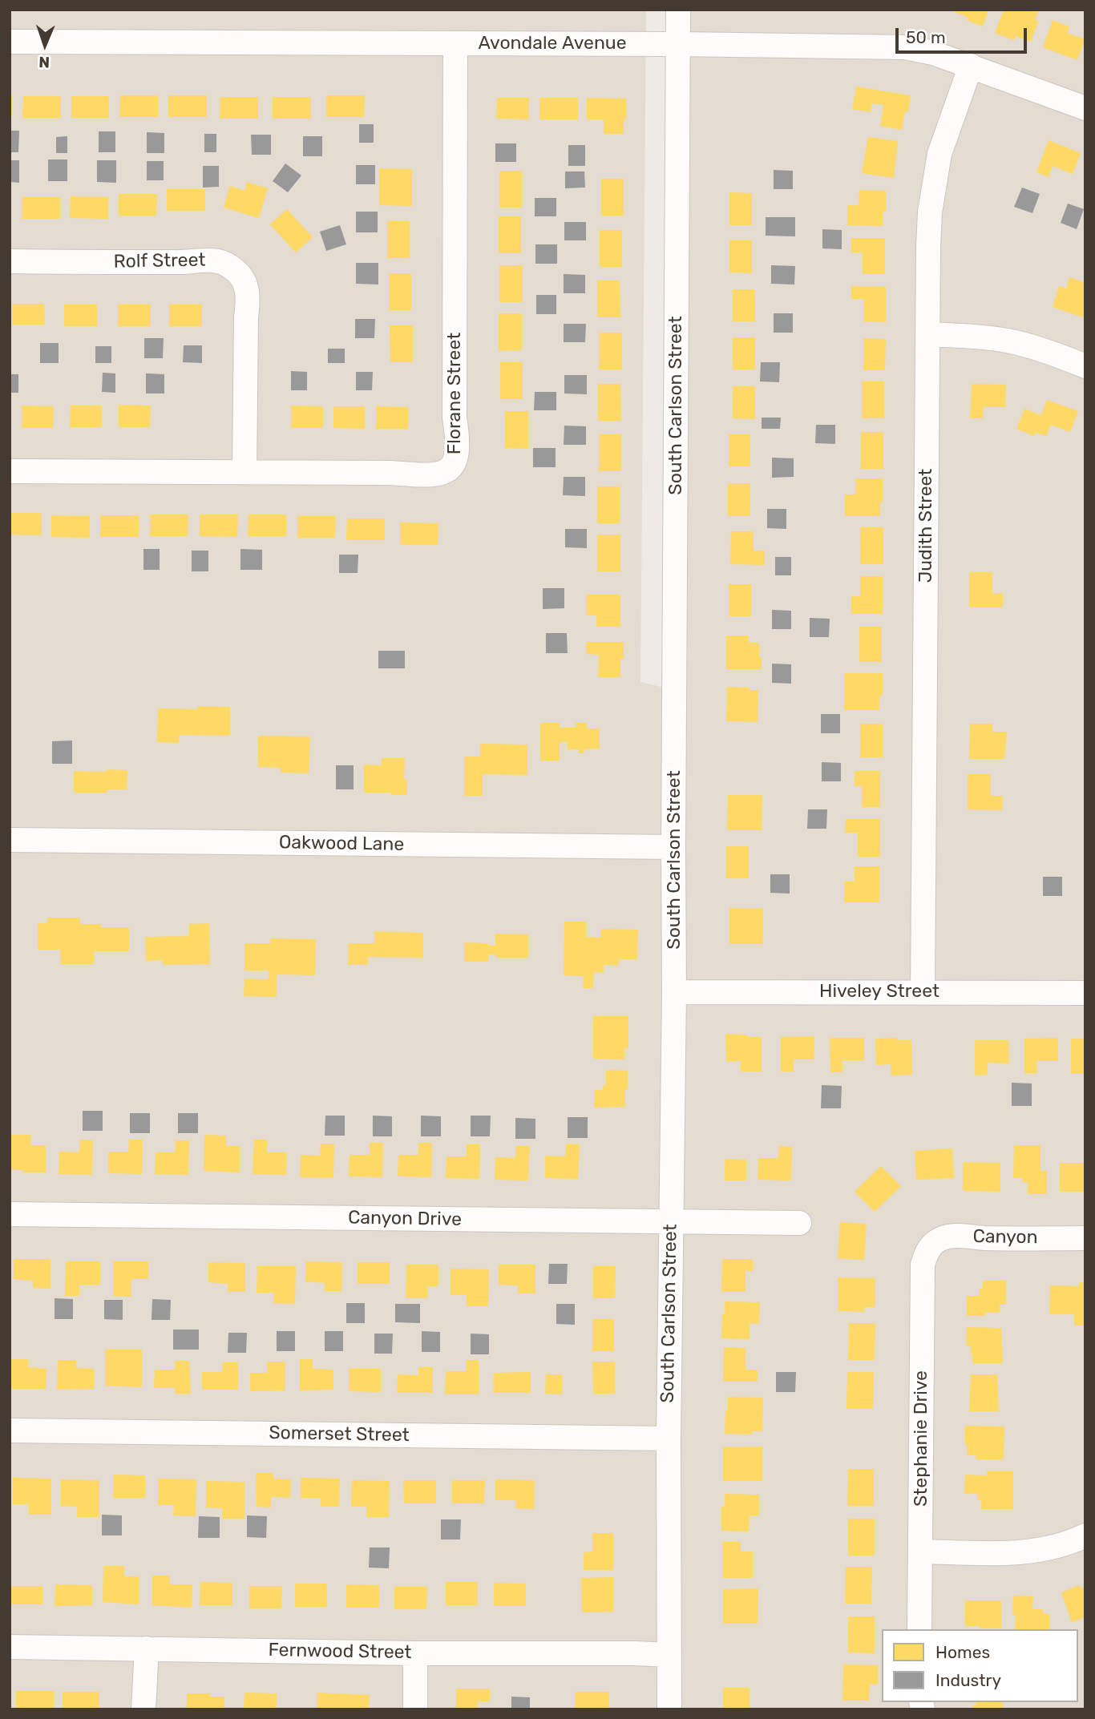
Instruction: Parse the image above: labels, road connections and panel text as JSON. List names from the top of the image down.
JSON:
{
  "streets": {
    "street": [
      "Avondale Avenue",
      "Rolf Street",
      "Florane Street",
      "South Carlson Street",
      "Judith Street",
      "Oakwood Lane",
      "Hiveley Street",
      "Canyon Drive",
      "Canyon",
      "Somerset Street",
      "Stephanie Drive",
      "Fernwood Street"
    ]
  },
  "crossings": [
    ["Avondale Avenue", "Florane Street"],
    ["Avondale Avenue", "South Carlson Street"],
    ["Avondale Avenue", "Judith Street"],
    ["Rolf Street", "Florane Street"],
    ["South Carlson Street", "Oakwood Lane"],
    ["South Carlson Street", "Hiveley Street"],
    ["South Carlson Street", "Canyon Drive"],
    ["South Carlson Street", "Somerset Street"],
    ["South Carlson Street", "Fernwood Street"],
    ["Judith Street", "Hiveley Street"],
    ["Canyon", "Stephanie Drive"]
  ],
  "legend": ["Homes", "Industry"],
  "scale_bar": "50 m",
  "north": "bottom"
}
